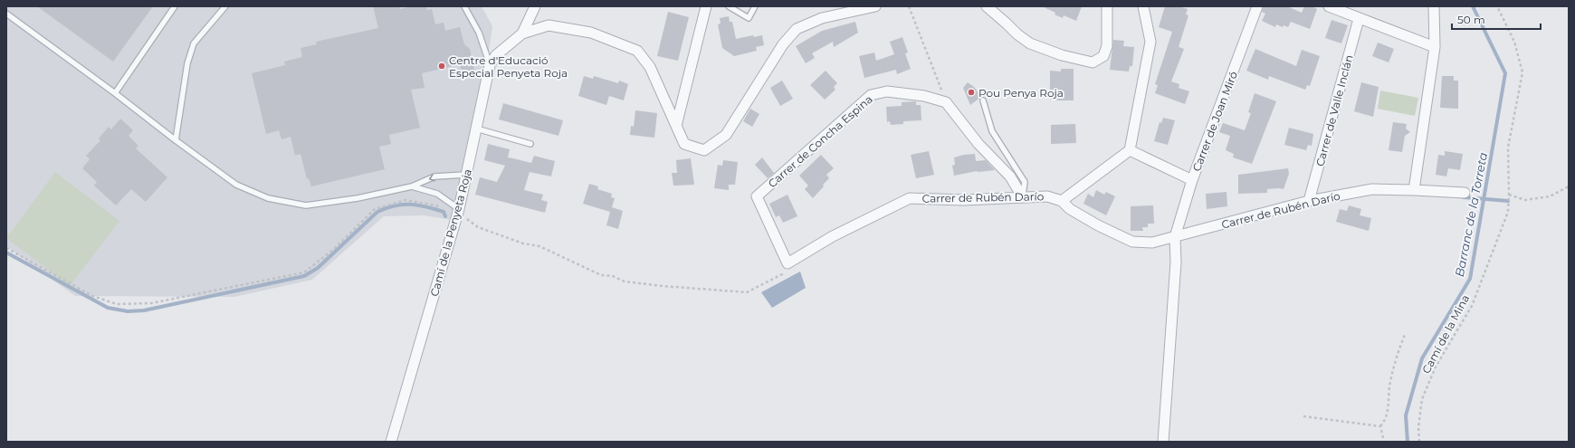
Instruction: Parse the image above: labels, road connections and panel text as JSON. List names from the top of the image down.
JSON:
{
  "streets": {
    "street": [
      "Carrer de Valle Inclán",
      "Carrer de Joan Miró",
      "Carrer de Concha Espina",
      "Carrer de Rubén Darío",
      "Camí de la Penyeta Roja"
    ],
    "path": ["Camí de la Mina"]
  },
  "crossings": [
    ["Carrer de Valle Inclán", "Carrer de Rubén Darío"],
    ["Carrer de Joan Miró", "Carrer de Rubén Darío"],
    ["Carrer de Concha Espina", "Carrer de Rubén Darío"]
  ],
  "water": ["Barranc de la Torreta"],
  "places": ["Centre d'Educació Especial Penyeta Roja", "Pou Penya Roja"],
  "scale_bar": "50 m"
}
